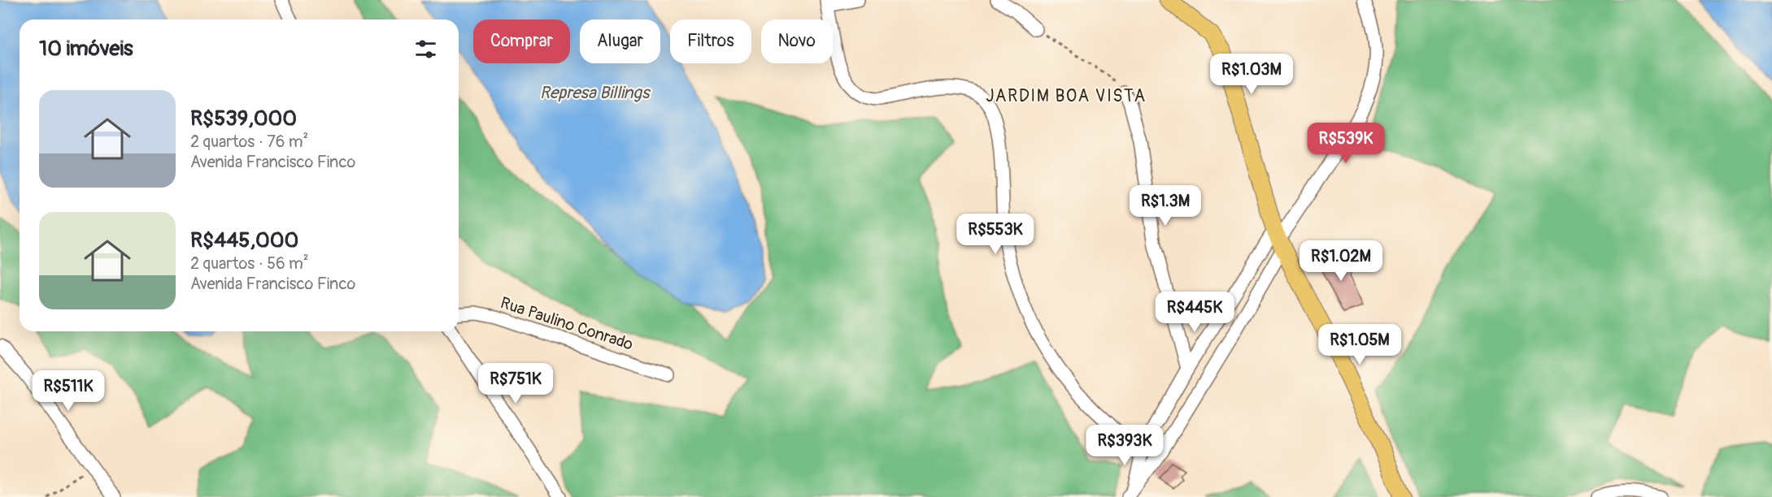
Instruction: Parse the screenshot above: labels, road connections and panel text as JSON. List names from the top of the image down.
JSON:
{
  "streets": {
    "street": ["Rua Paulino Conrado"]
  },
  "districts": ["JARDIM BOA VISTA"],
  "water": ["Represa Billings"],
  "page": {
    "chip": [
      "Comprar",
      "Alugar",
      "Filtros",
      "Novo"
    ],
    "heading": "10 imóveis",
    "price": [
      "R$1.03M",
      "R$539K",
      "R$1.3M",
      "R$553K",
      "R$1.02M",
      "R$445K",
      "R$1.05M",
      "R$751K",
      "R$511K",
      "R$393K"
    ],
    "list": [
      {
        "name": "R$539,000",
        "note": "2 quartos · 76 m² · Avenida Francisco Finco"
      },
      {
        "name": "R$445,000",
        "note": "2 quartos · 56 m² · Avenida Francisco Finco"
      }
    ]
  }
}
